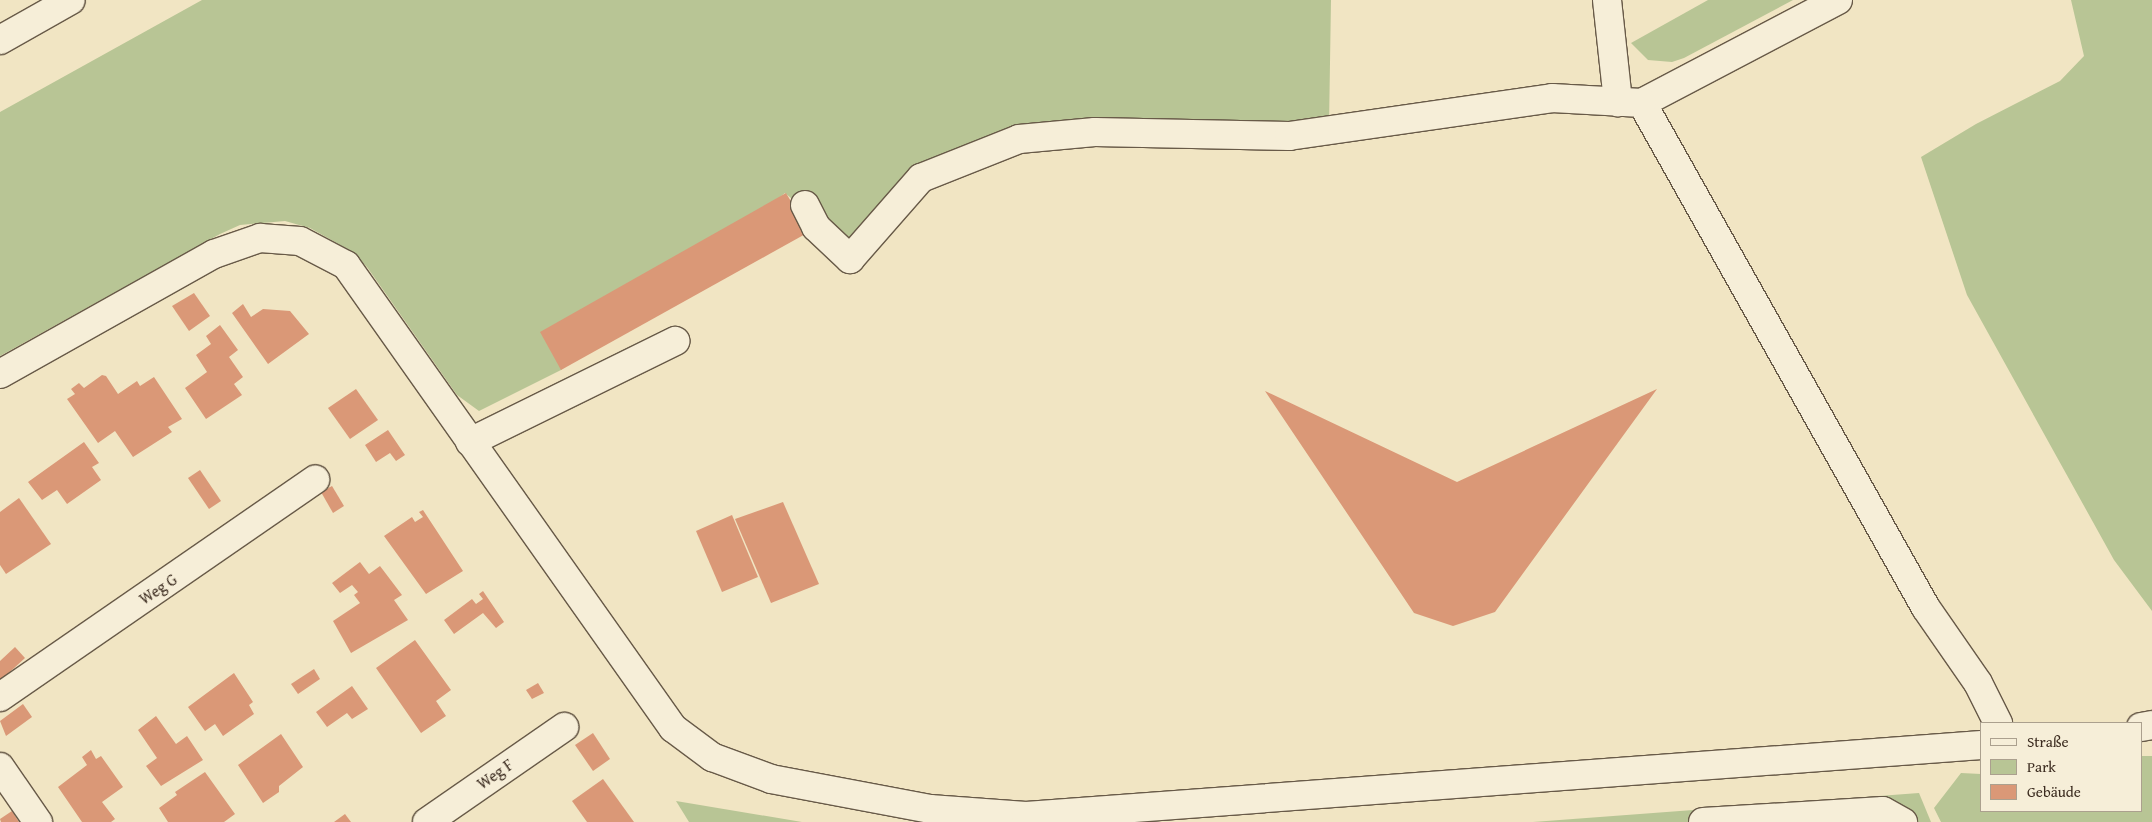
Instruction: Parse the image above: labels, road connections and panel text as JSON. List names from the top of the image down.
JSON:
{
  "streets": {
    "street": ["Weg G", "Weg F"]
  },
  "legend": ["Straße", "Park", "Gebäude"]
}
